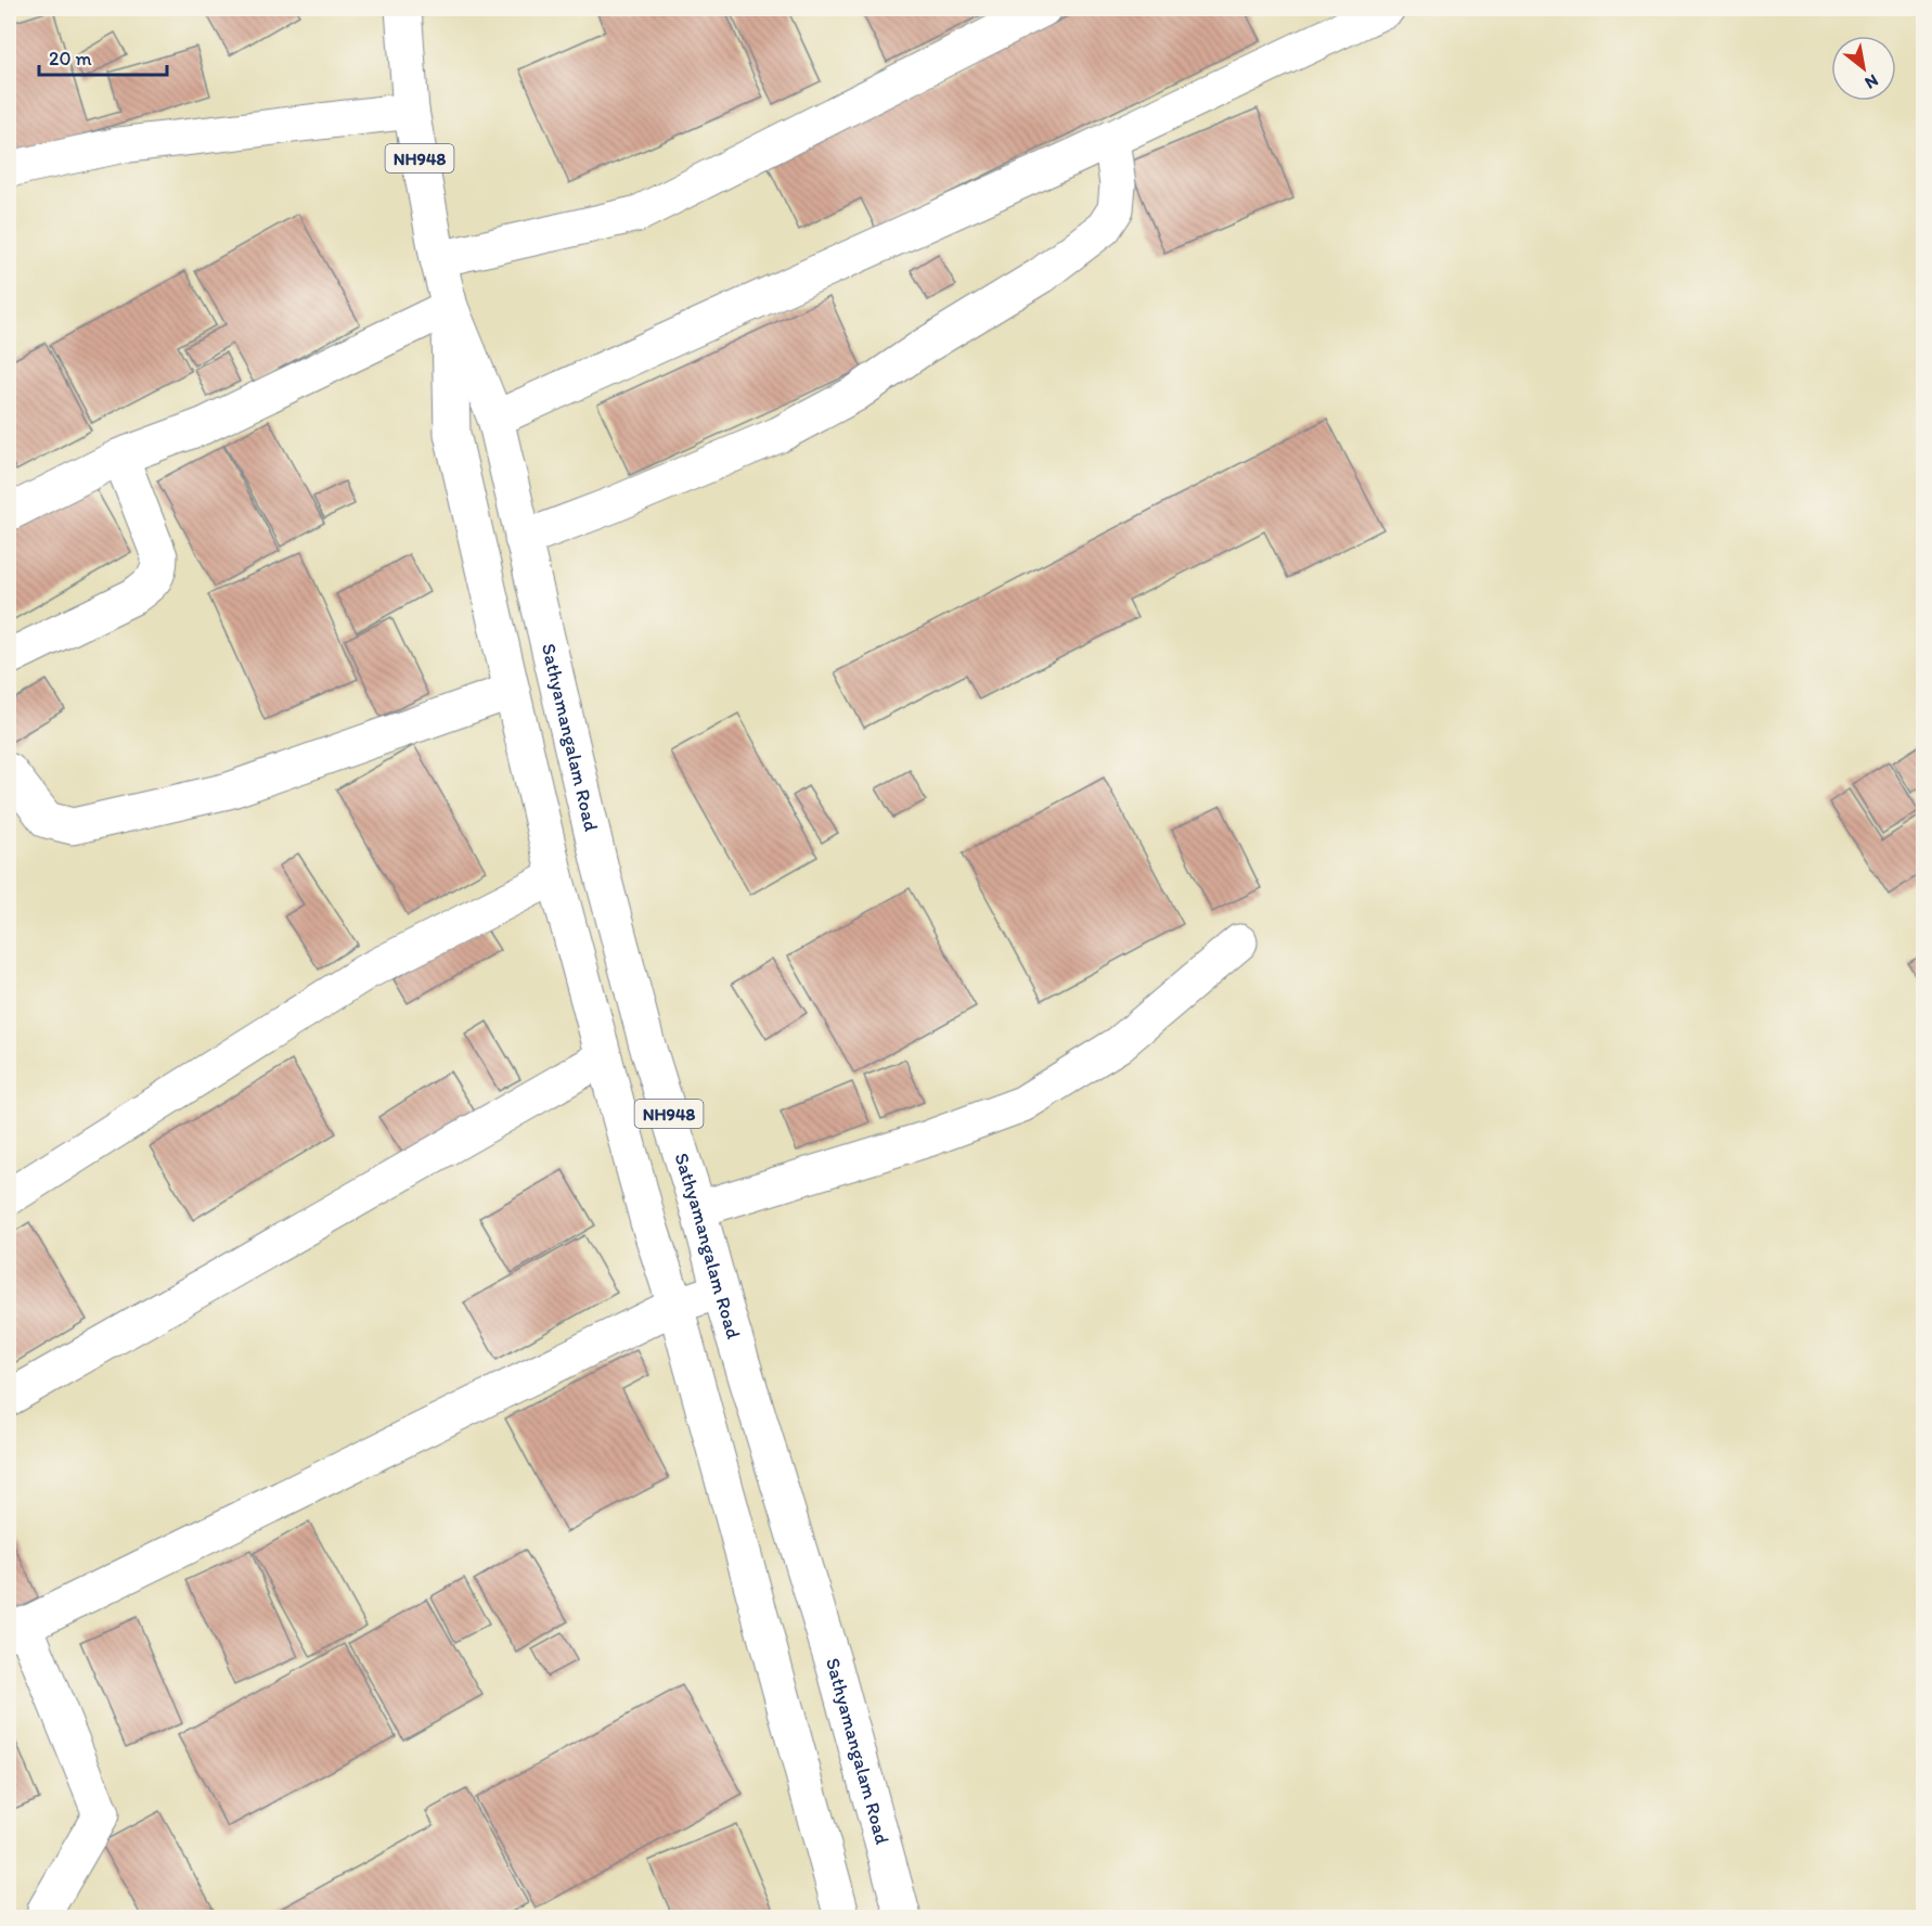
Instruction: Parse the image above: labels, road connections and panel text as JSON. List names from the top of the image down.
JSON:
{
  "streets": {
    "main road": ["NH948", "Sathyamangalam Road"]
  },
  "scale_bar": "20 m",
  "north": "bottom right"
}
